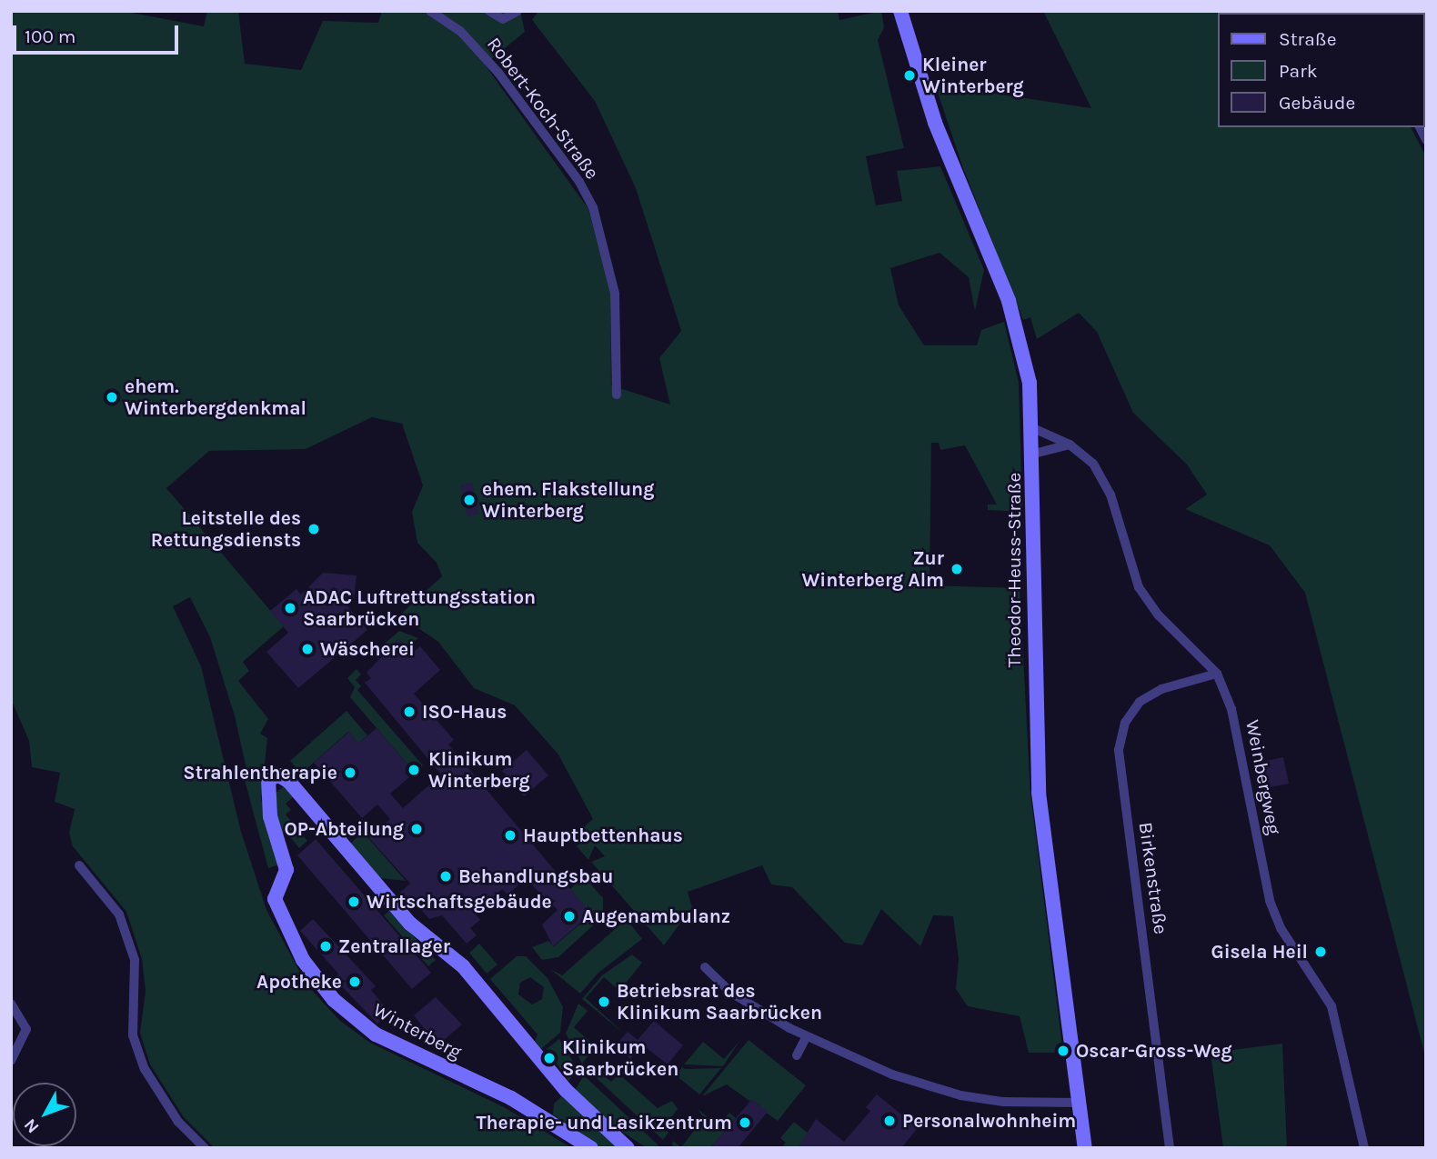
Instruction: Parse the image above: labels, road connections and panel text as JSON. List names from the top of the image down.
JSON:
{
  "streets": {
    "street": [
      "Robert-Koch-Straße",
      "Theodor-Heuss-Straße",
      "Weinbergweg",
      "Birkenstraße",
      "Winterberg"
    ]
  },
  "crossings": [
    ["Theodor-Heuss-Straße", "Weinbergweg"],
    ["Weinbergweg", "Birkenstraße"]
  ],
  "places": [
    "Kleiner Winterberg",
    "ehem. Winterbergdenkmal",
    "ehem. Flakstellung Winterberg",
    "Leitstelle des Rettungsdiensts",
    "Zur Winterberg Alm",
    "ADAC Luftrettungsstation Saarbrücken",
    "Wäscherei",
    "ISO-Haus",
    "Klinikum Winterberg",
    "Strahlentherapie",
    "OP-Abteilung",
    "Hauptbettenhaus",
    "Behandlungsbau",
    "Wirtschaftsgebäude",
    "Augenambulanz",
    "Zentrallager",
    "Gisela Heil",
    "Apotheke",
    "Betriebsrat des Klinikum Saarbrücken",
    "Oscar-Gross-Weg",
    "Klinikum Saarbrücken",
    "Personalwohnheim",
    "Therapie- und Lasikzentrum"
  ],
  "legend": ["Straße", "Park", "Gebäude"],
  "scale_bar": "100 m",
  "north": "bottom left"
}
